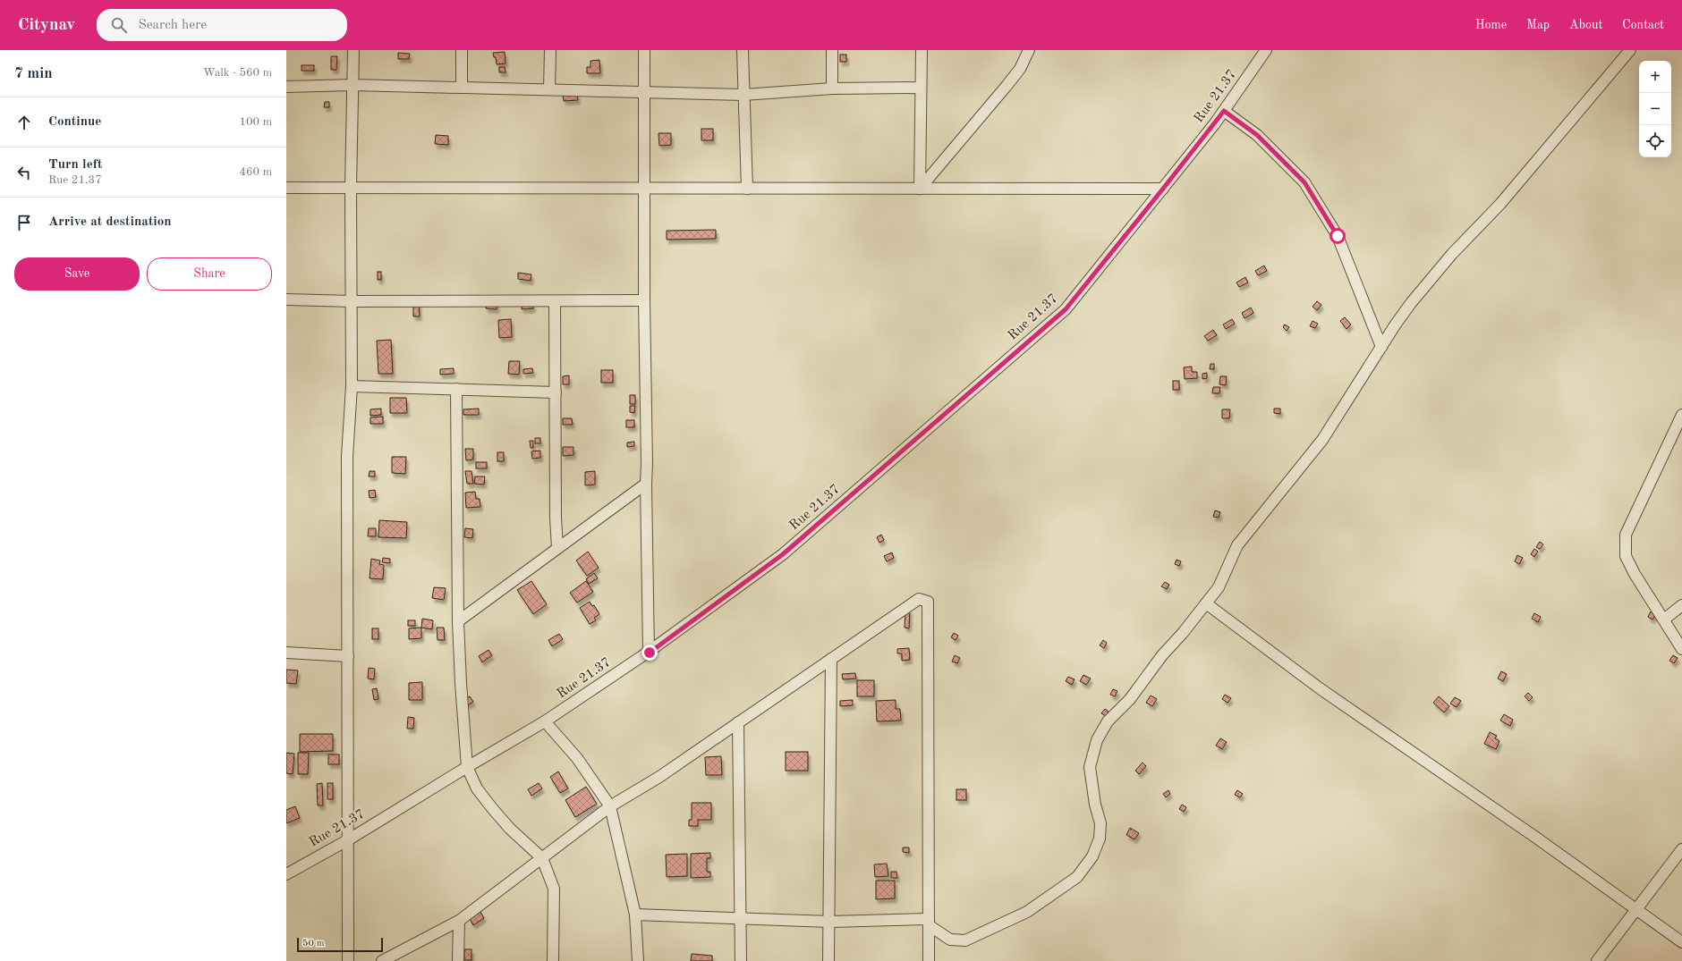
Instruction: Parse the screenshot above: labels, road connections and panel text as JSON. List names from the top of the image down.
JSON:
{
  "streets": {
    "street": ["Rue 21.37"]
  },
  "scale_bar": "50 m",
  "page": {
    "header": "Citynav",
    "search": "Search here",
    "nav": [
      "Home",
      "Map",
      "About",
      "Contact"
    ],
    "heading": ["7 min", "Walk · 560 m"],
    "map_buttons": ["+", "−"],
    "list": [
      ["Continue", "100 m"],
      ["Turn left", "Rue 21.37", "460 m"],
      "Arrive at destination"
    ],
    "buttons": ["Save", "Share"],
    "scale": "50 m"
  }
}
